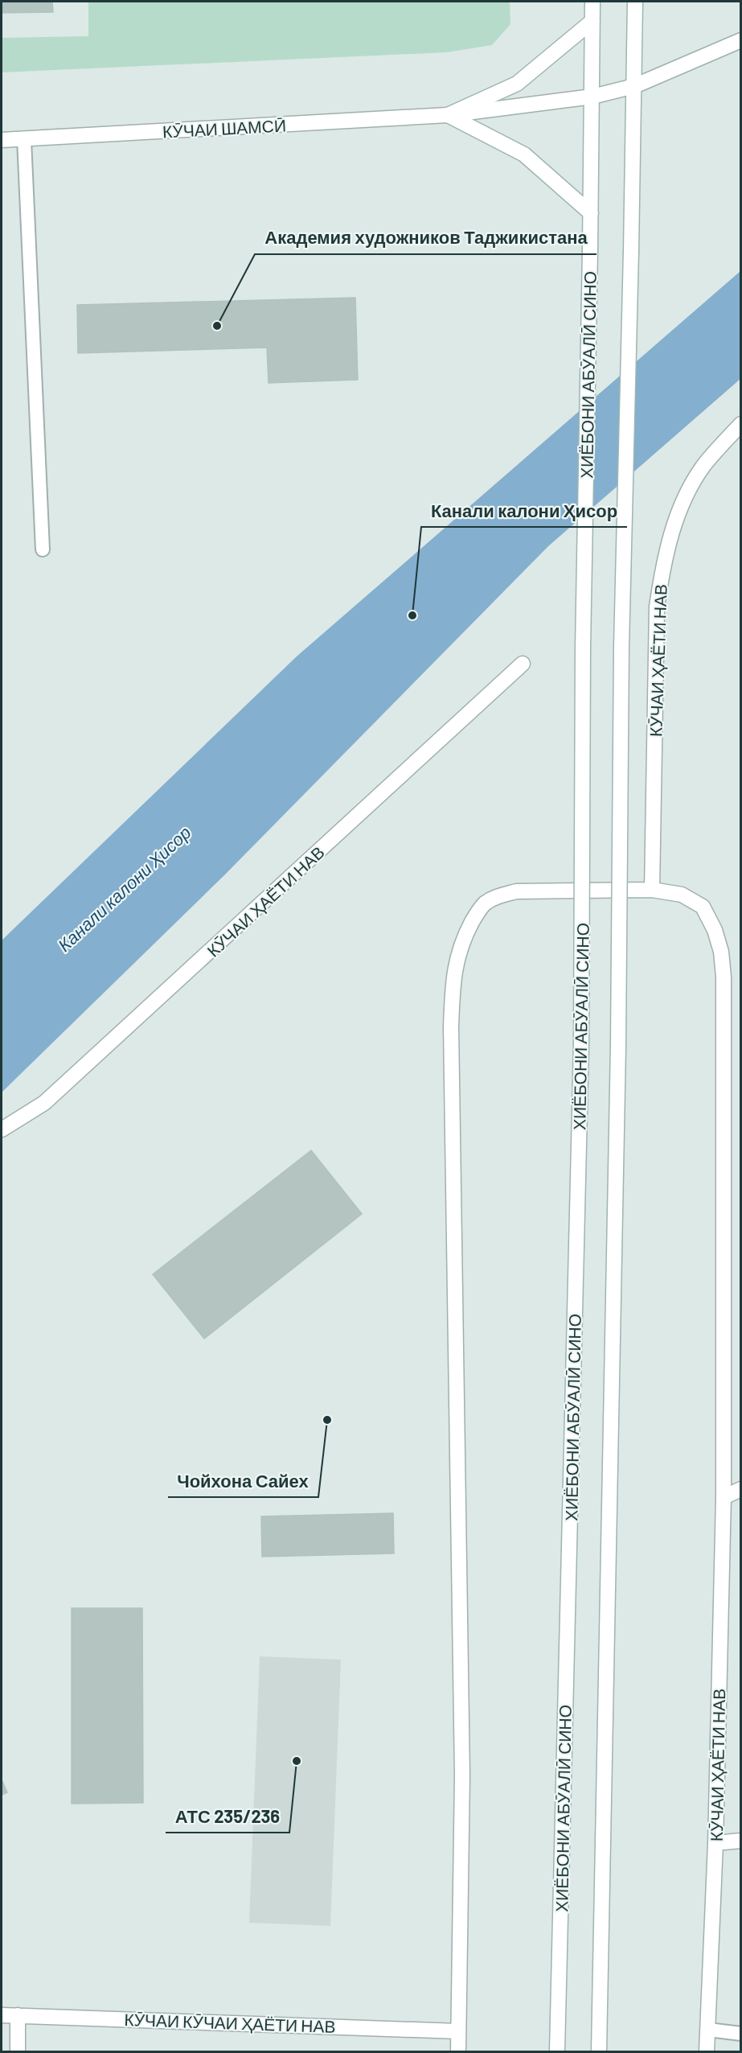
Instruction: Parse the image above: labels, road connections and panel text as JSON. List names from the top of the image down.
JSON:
{
  "streets": {
    "street": [
      "КӮЧАИ ШАМСӢ",
      "ХИЁБОНИ АБӮАЛӢ СИНО",
      "КӮЧАИ ҲАЁТИ НАВ",
      "КӮЧАИ КӮЧАИ ҲАЁТИ НАВ"
    ]
  },
  "crossings": [
    ["КӮЧАИ ШАМСӢ", "ХИЁБОНИ АБӮАЛӢ СИНО"],
    ["КӮЧАИ ҲАЁТИ НАВ", "КӮЧАИ КӮЧАИ ҲАЁТИ НАВ"]
  ],
  "water": ["Канали калони Ҳисор"],
  "places": [
    "Академия художников Таджикистана",
    "Канали калони Ҳисор",
    "Чойхона Сайех",
    "АТС 235/236"
  ]
}
